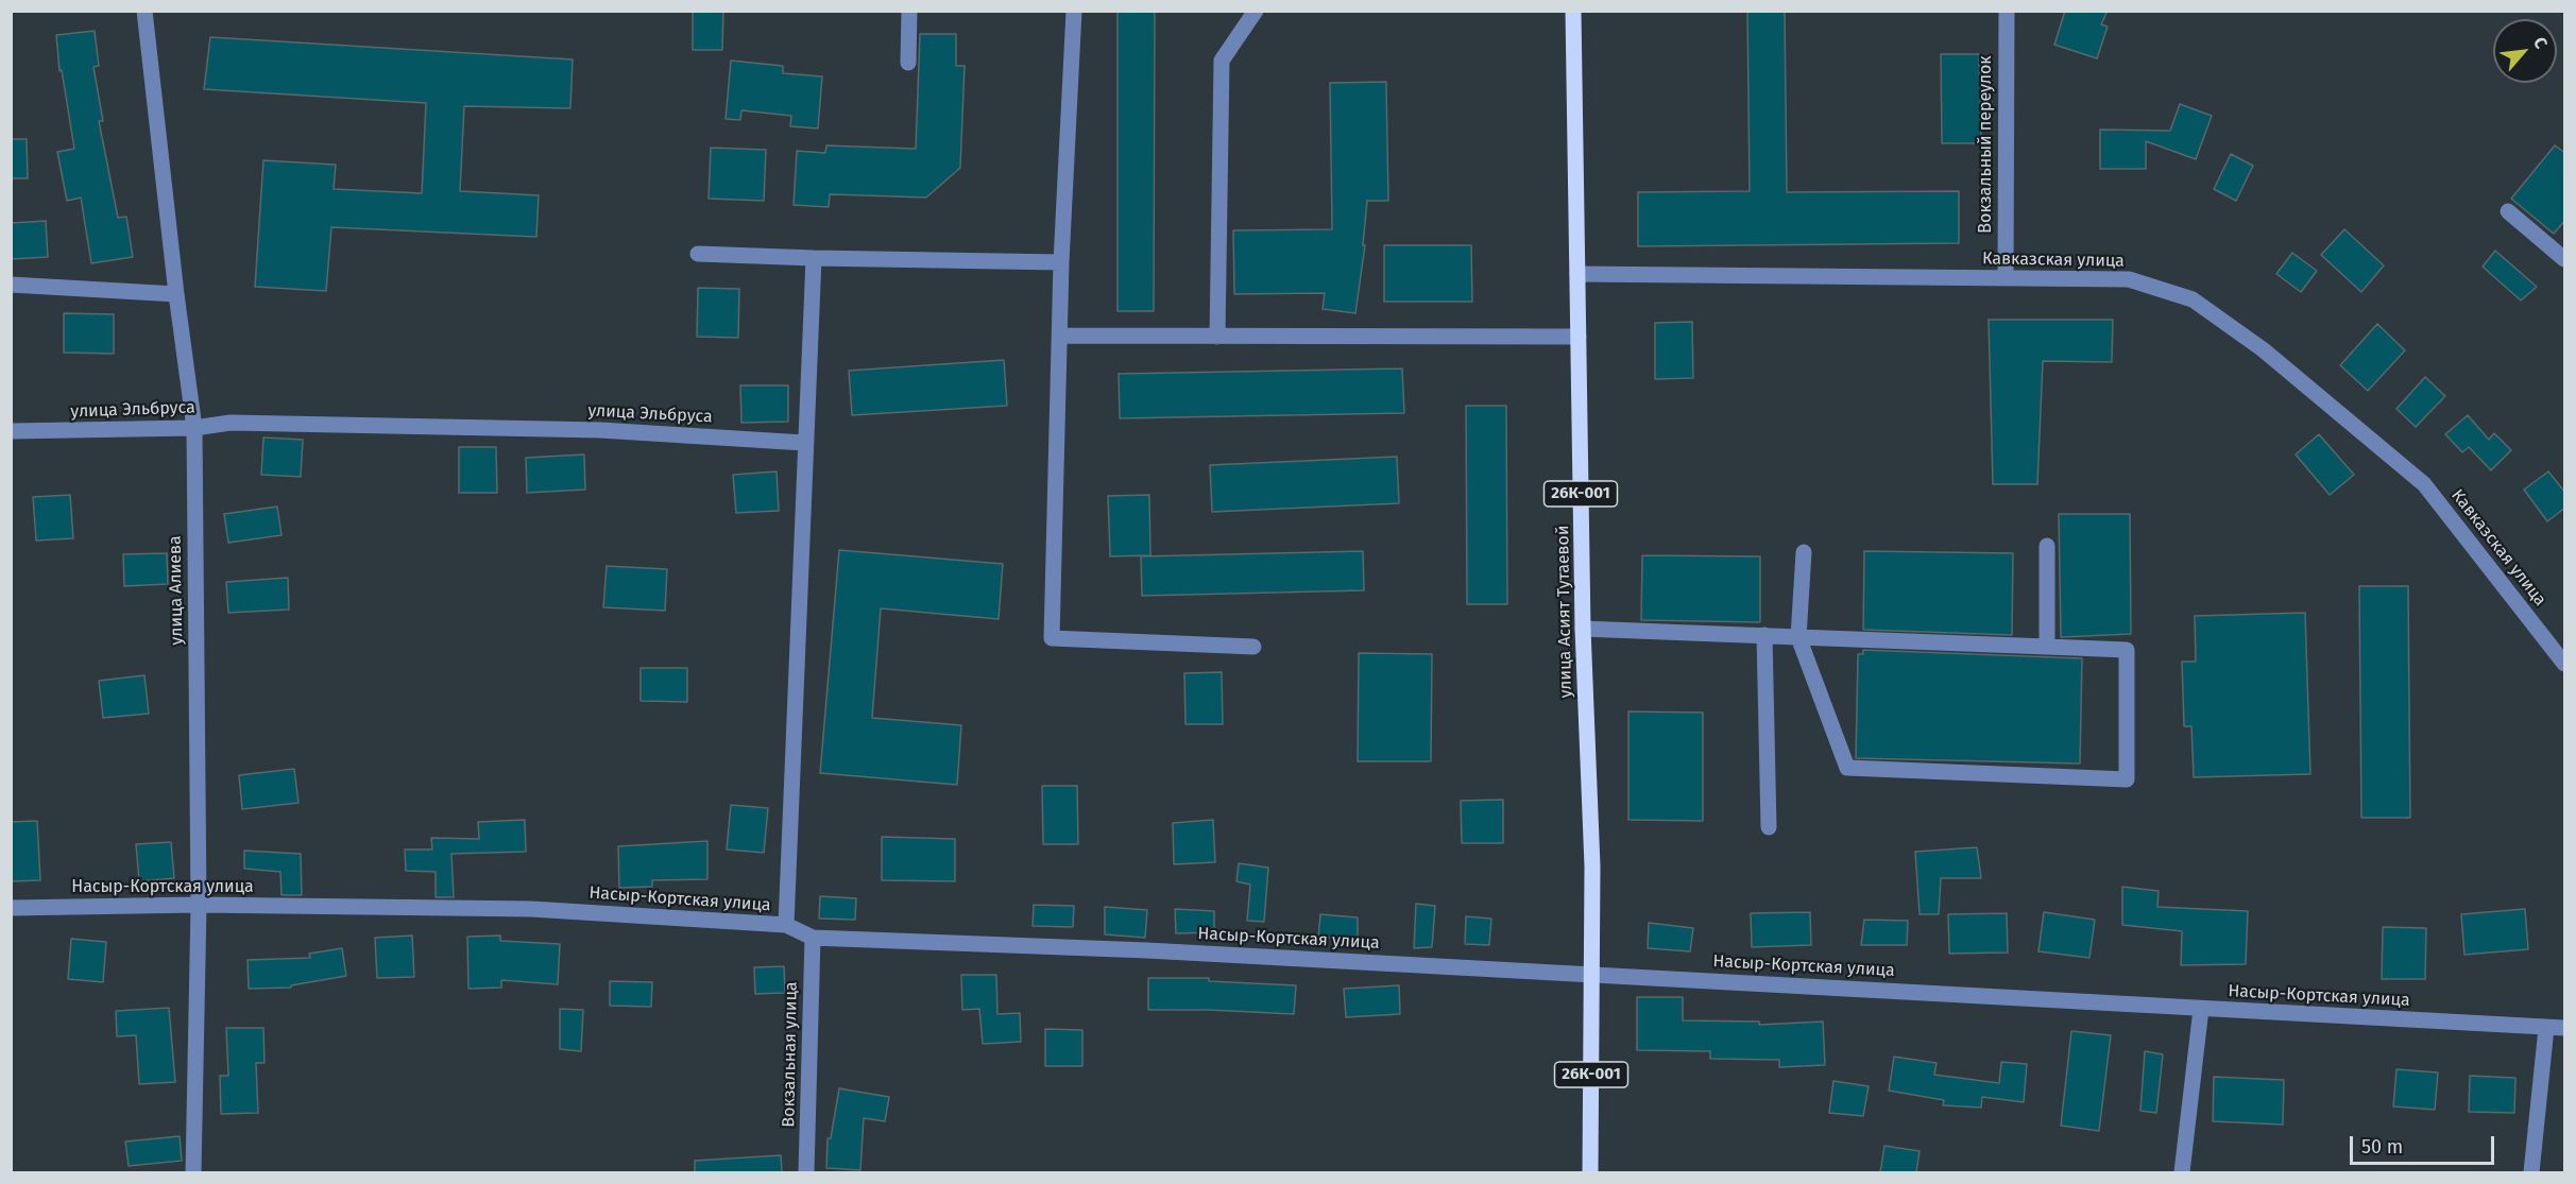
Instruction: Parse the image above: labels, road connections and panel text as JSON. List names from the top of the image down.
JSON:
{
  "streets": {
    "main road": ["26К-001", "улица Асият Тутаевой"],
    "street": [
      "Вокзальный переулок",
      "Кавказская улица",
      "улица Эльбруса",
      "улица Алиева",
      "Насыр-Кортская улица",
      "Вокзальная улица"
    ]
  },
  "crossings": [
    ["Вокзальный переулок", "Кавказская улица"],
    ["Кавказская улица", "улица Асият Тутаевой"],
    ["улица Эльбруса", "улица Алиева"],
    ["улица Алиева", "Насыр-Кортская улица"],
    ["улица Асият Тутаевой", "Насыр-Кортская улица"],
    ["Насыр-Кортская улица", "Вокзальная улица"]
  ],
  "scale_bar": "50 m",
  "north": "top right"
}
